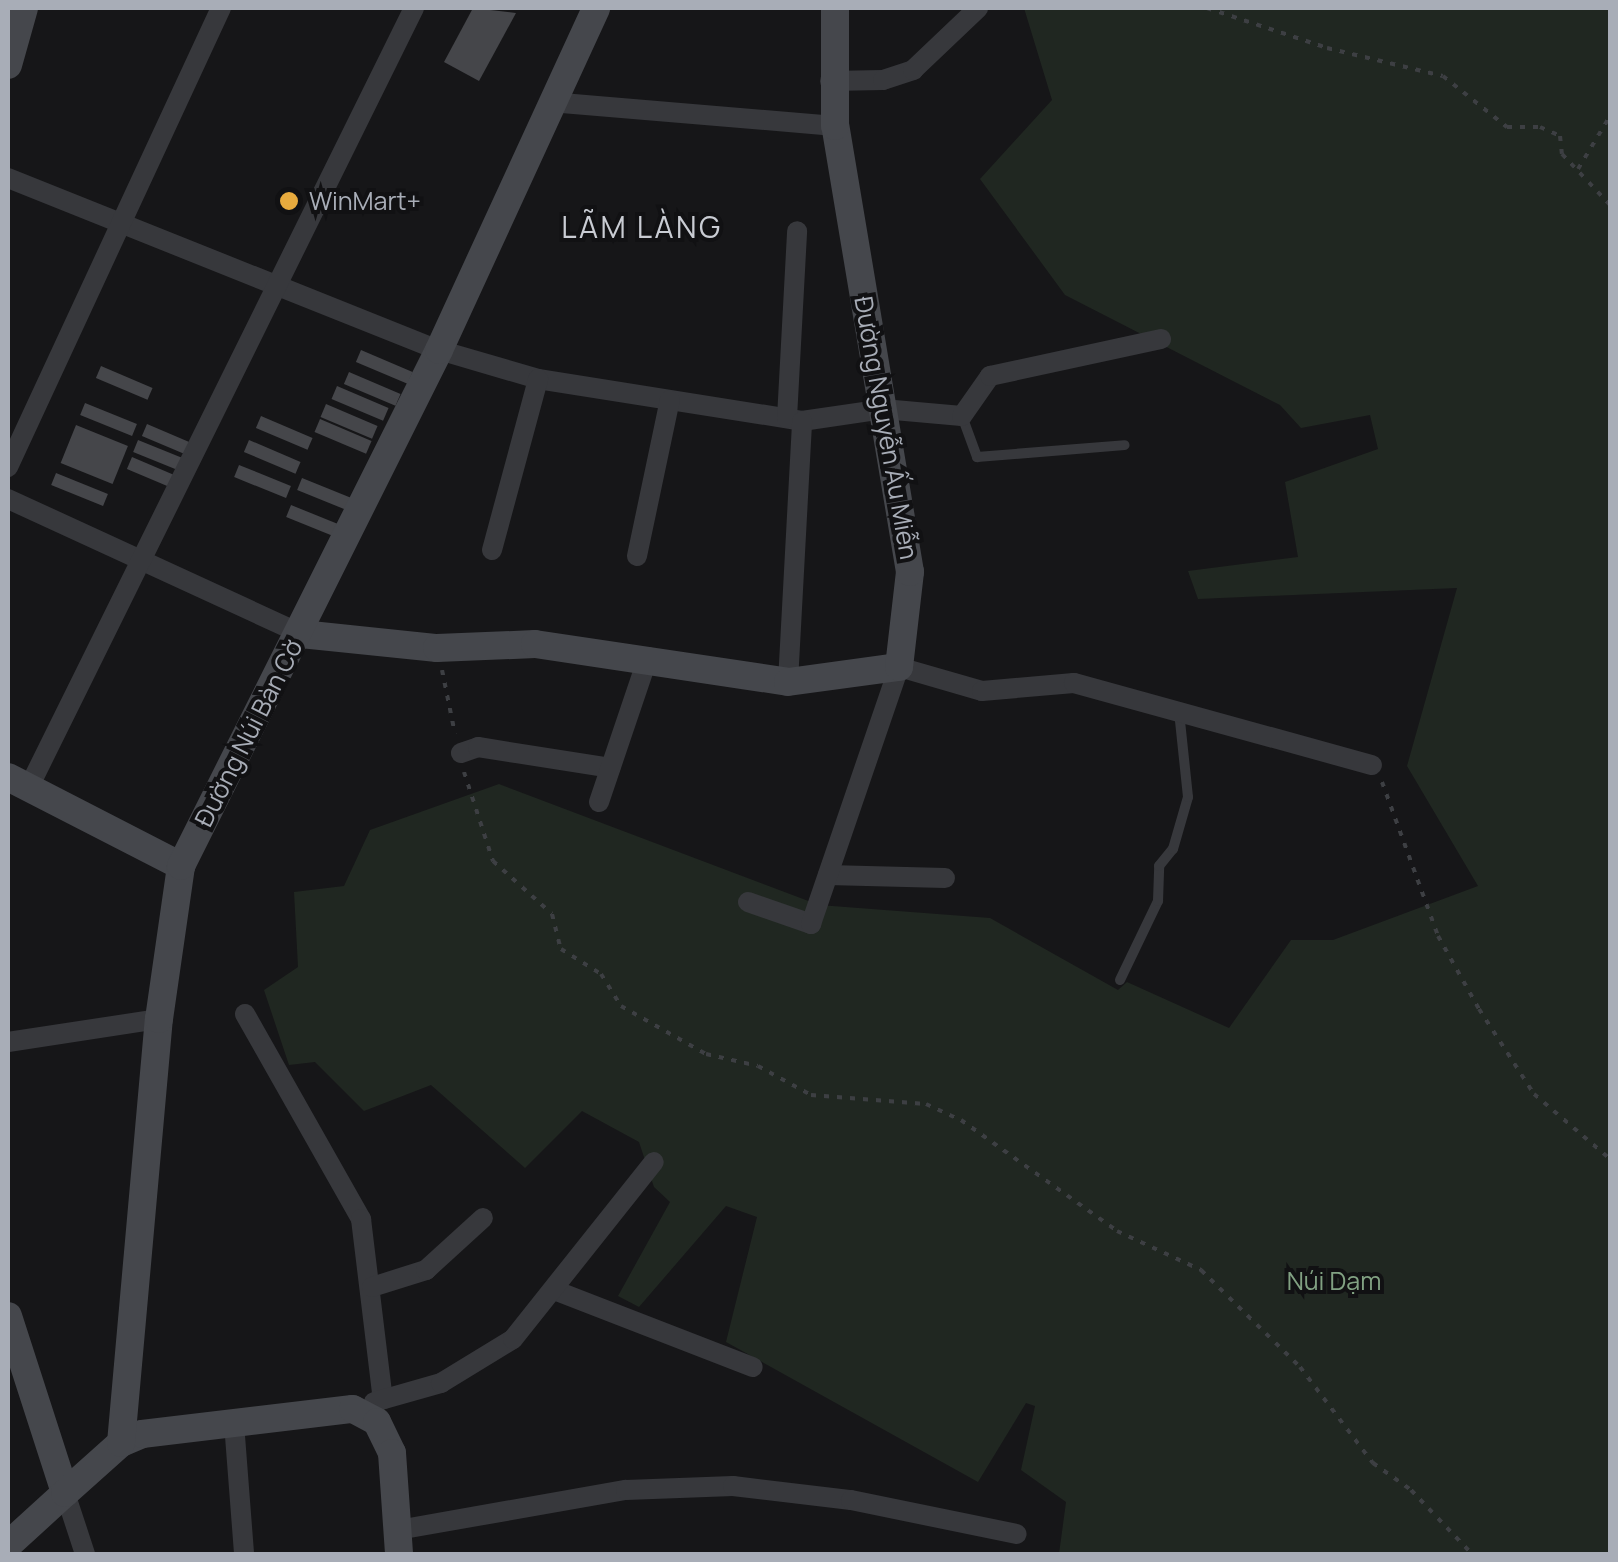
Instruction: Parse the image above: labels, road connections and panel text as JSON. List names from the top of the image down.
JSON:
{
  "streets": {
    "street": ["Đường Nguyễn Ấu Miễn", "Đường Núi Bàn Cờ"]
  },
  "districts": ["LÃM LÀNG"],
  "parks": ["Núi Dạm"],
  "places": ["WinMart+"]
}
